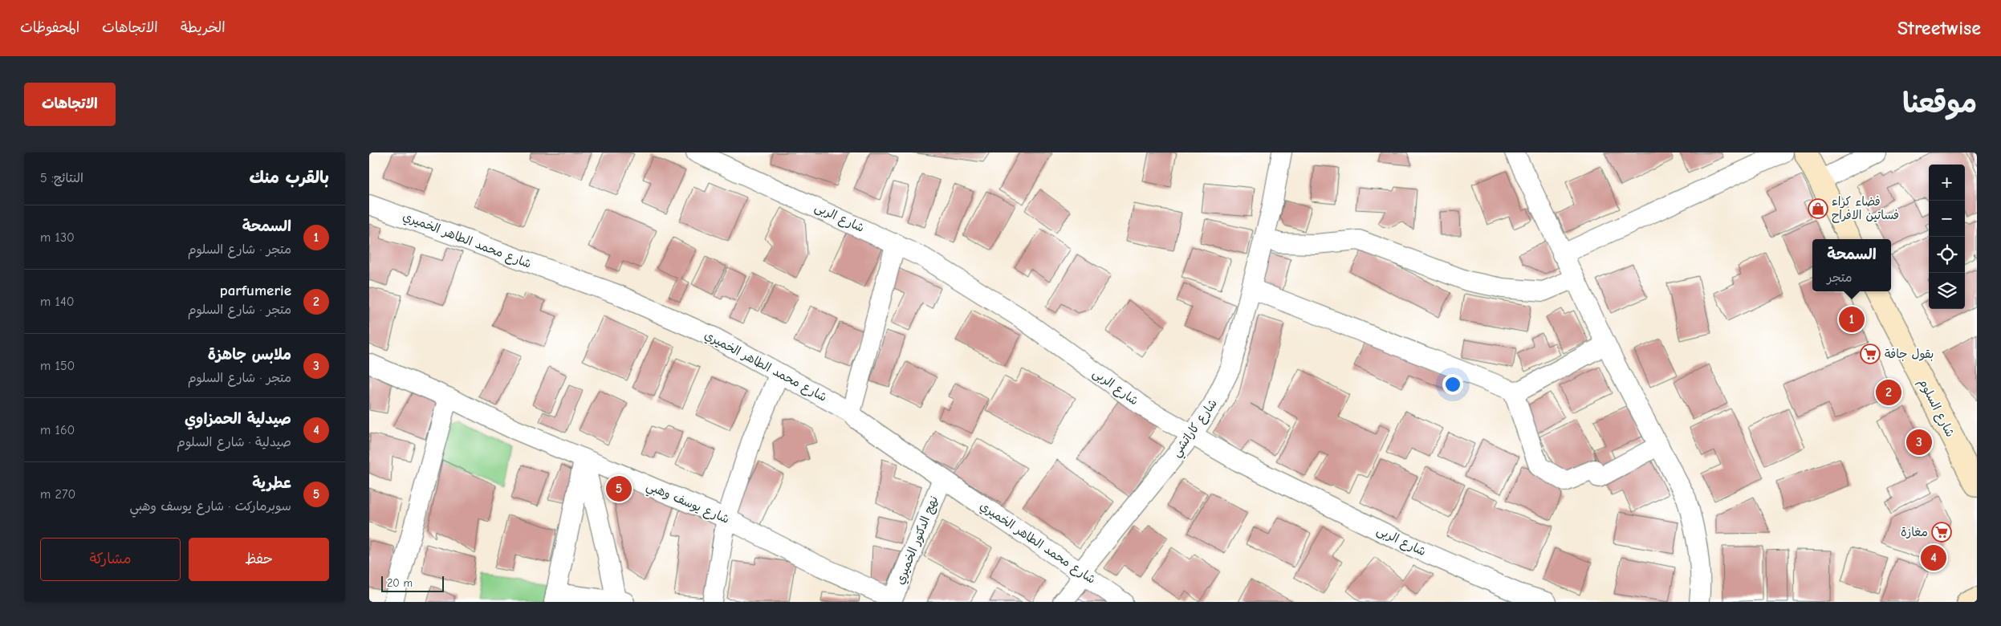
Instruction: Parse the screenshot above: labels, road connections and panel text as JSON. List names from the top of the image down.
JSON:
{
  "streets": {
    "street": [
      "شارع الربى",
      "شارع محمد الطاهر الخميري",
      "شارع السلوم",
      "شارع كاراتشي",
      "شارع يوسف وهبي",
      "نهج الدكتور الخميري"
    ]
  },
  "crossings": [
    ["شارع الربى", "شارع كاراتشي"],
    ["شارع محمد الطاهر الخميري", "شارع كاراتشي"],
    ["شارع محمد الطاهر الخميري", "نهج الدكتور الخميري"],
    ["شارع يوسف وهبي", "نهج الدكتور الخميري"]
  ],
  "places": {
    "shop": ["فضاء كراء فساتين الافراح"],
    "supermarket": ["بقول جافة", "مغازة"]
  },
  "scale_bar": "20 m",
  "page": {
    "header": "Streetwise",
    "nav": ["الخريطة", "الاتجاهات", "المحفوظات"],
    "title": "موقعنا",
    "buttons": [
      "الاتجاهات",
      ["حفظ", "مشاركة"]
    ],
    "heading": ["بالقرب منك", "النتائج: 5"],
    "map_buttons": ["+", "−"],
    "list": [
      {
        "mark": "1",
        "name": "السمحة",
        "note": "متجر · شارع السلوم",
        "value": "130 m"
      },
      {
        "mark": "2",
        "name": "parfumerie",
        "note": "متجر · شارع السلوم",
        "value": "140 m"
      },
      {
        "mark": "3",
        "name": "ملابس جاهزة",
        "note": "متجر · شارع السلوم",
        "value": "150 m"
      },
      {
        "mark": "4",
        "name": "صيدلية الحمزاوي",
        "note": "صيدلية · شارع السلوم",
        "value": "160 m"
      },
      {
        "mark": "5",
        "name": "عطرية",
        "note": "سوبرماركت · شارع يوسف وهبي",
        "value": "270 m"
      }
    ],
    "popup": ["السمحة", "متجر"],
    "pins": [
      "1",
      "2",
      "3",
      "5",
      "4"
    ],
    "scale": "20 m"
  }
}
